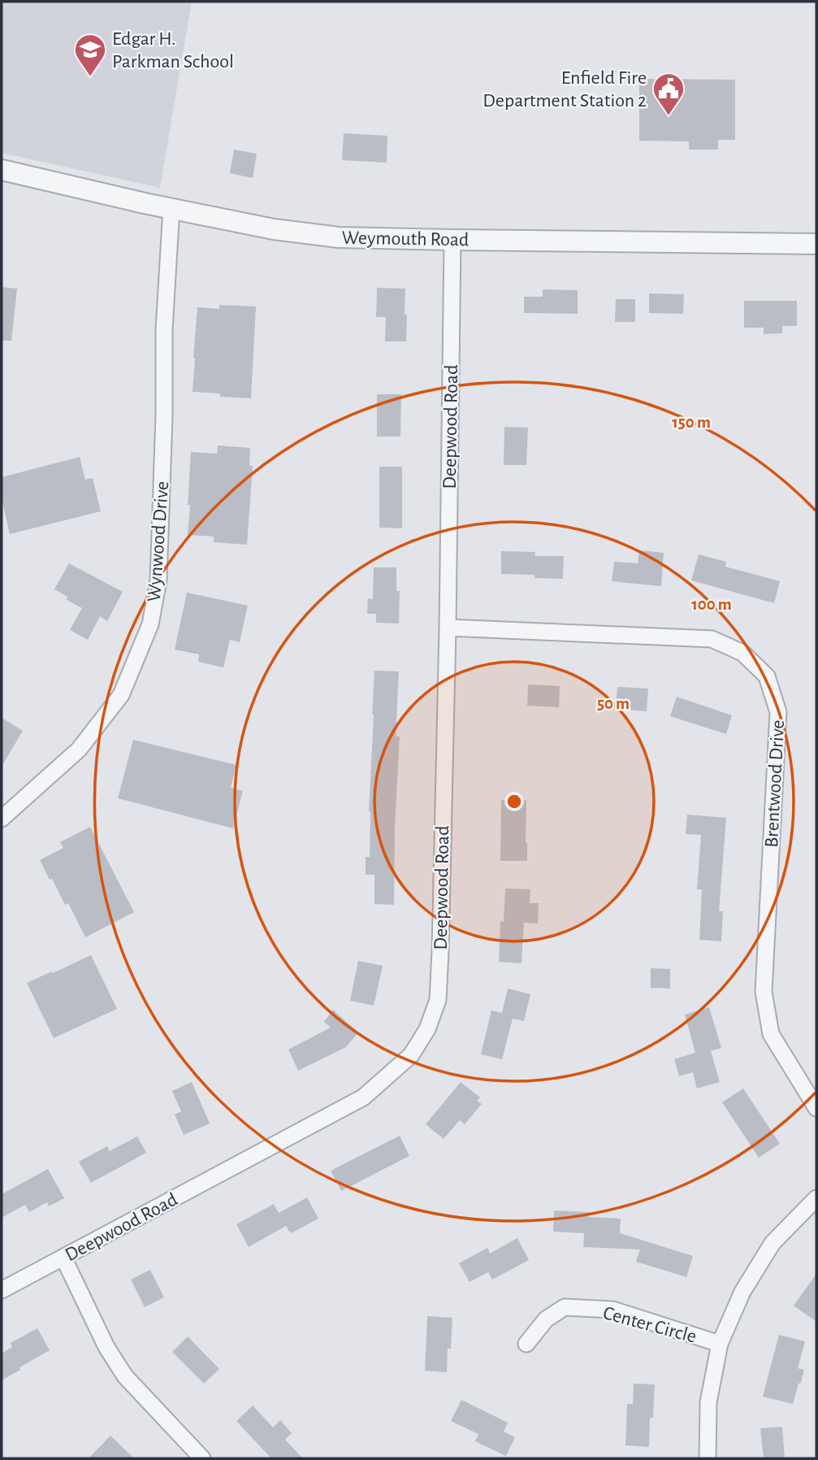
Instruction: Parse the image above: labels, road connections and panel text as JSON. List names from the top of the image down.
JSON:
{
  "streets": {
    "street": [
      "Weymouth Road",
      "Deepwood Road",
      "Wynwood Drive",
      "Brentwood Drive",
      "Center Circle"
    ]
  },
  "crossings": [
    ["Weymouth Road", "Deepwood Road"],
    ["Weymouth Road", "Wynwood Drive"],
    ["Deepwood Road", "Brentwood Drive"]
  ],
  "places": {
    "school or university": ["Edgar H. Parkman School"],
    "public building": ["Enfield Fire Department Station 2"]
  },
  "rings": ["150 m", "100 m", "50 m"]
}
